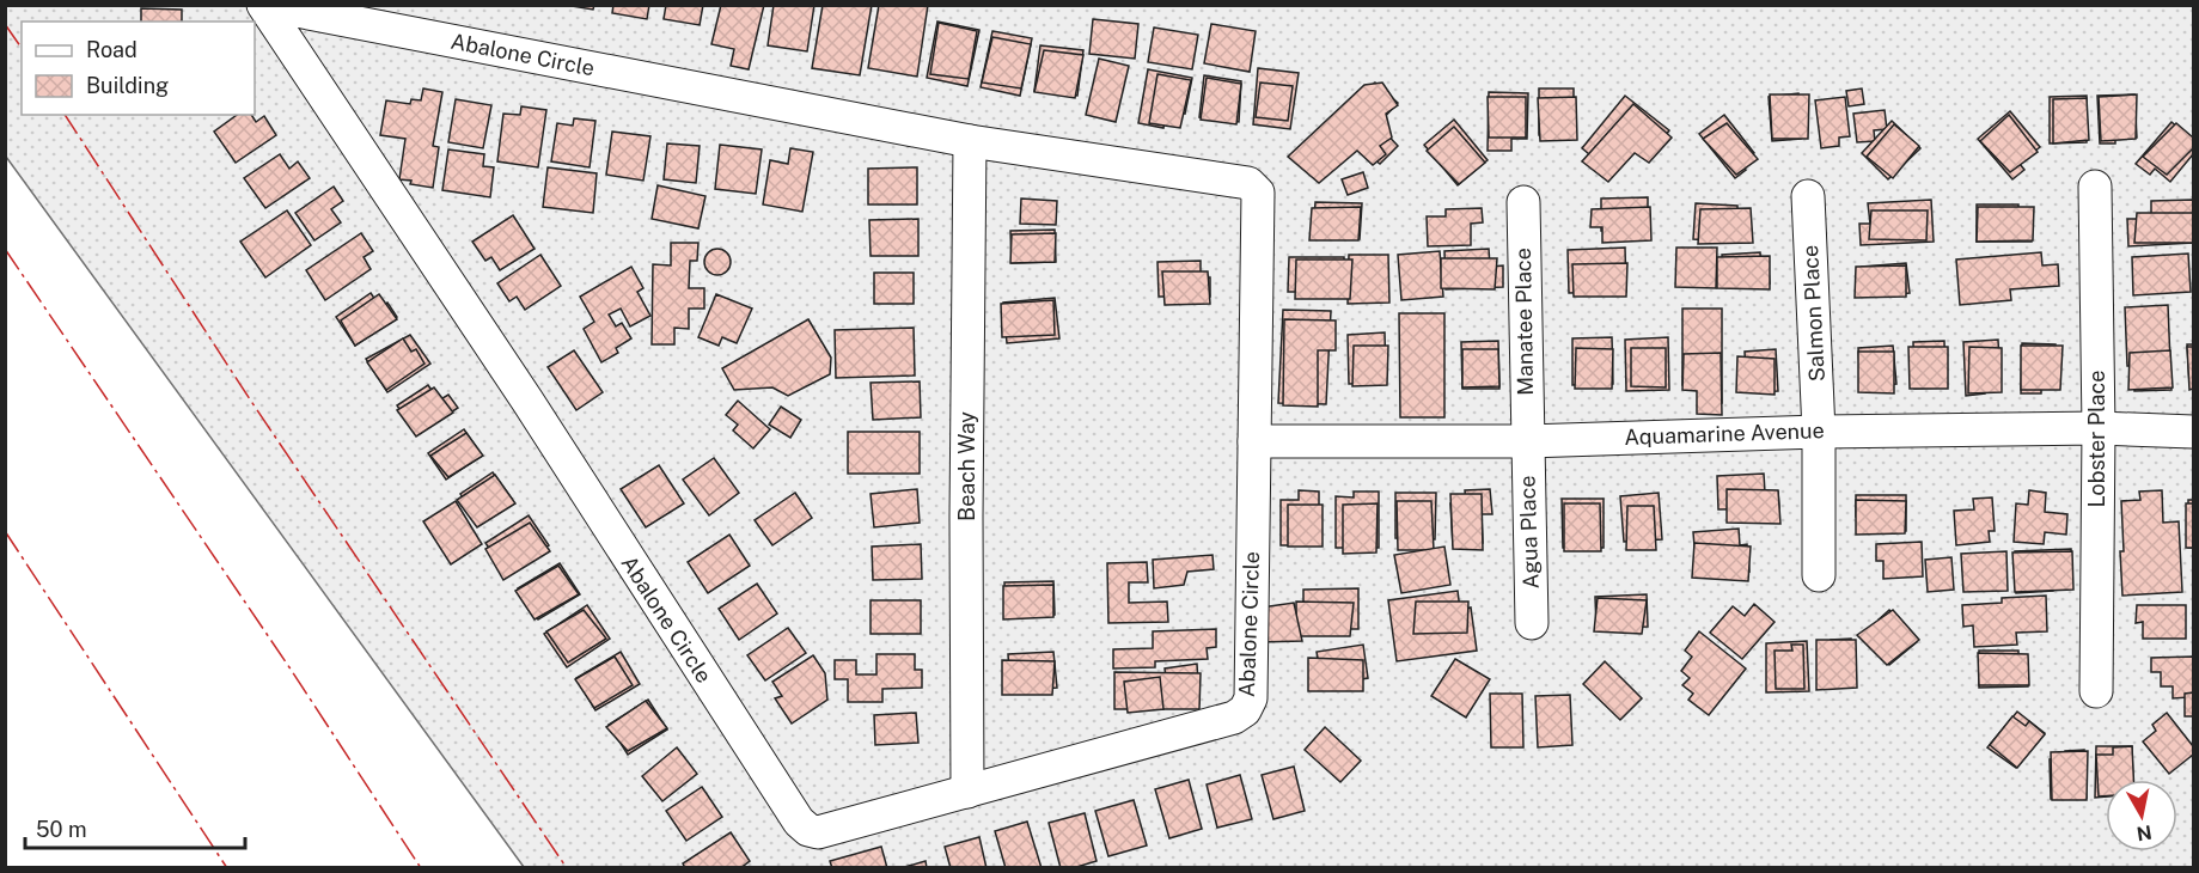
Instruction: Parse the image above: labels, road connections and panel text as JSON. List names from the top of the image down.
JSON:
{
  "streets": {
    "street": [
      "Abalone Circle",
      "Salmon Place",
      "Manatee Place",
      "Aquamarine Avenue",
      "Lobster Place",
      "Beach Way",
      "Agua Place"
    ]
  },
  "crossings": [
    ["Abalone Circle", "Aquamarine Avenue"],
    ["Abalone Circle", "Beach Way"],
    ["Salmon Place", "Aquamarine Avenue"],
    ["Manatee Place", "Aquamarine Avenue"],
    ["Manatee Place", "Agua Place"],
    ["Aquamarine Avenue", "Lobster Place"],
    ["Aquamarine Avenue", "Agua Place"]
  ],
  "legend": ["Road", "Building"],
  "scale_bar": "50 m",
  "north": "bottom"
}
